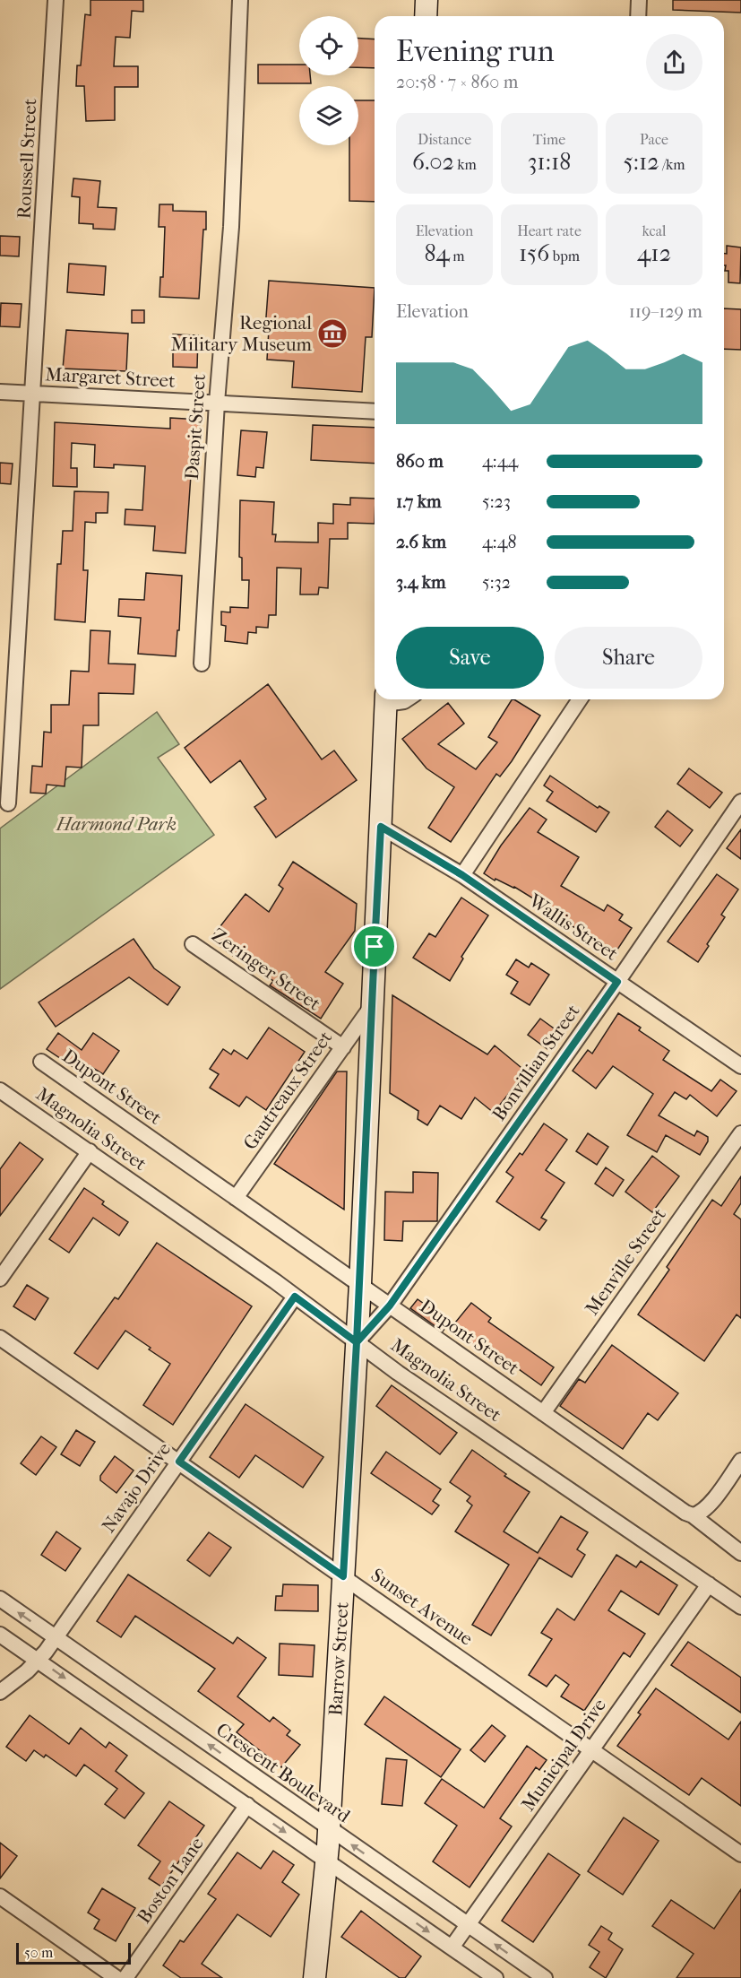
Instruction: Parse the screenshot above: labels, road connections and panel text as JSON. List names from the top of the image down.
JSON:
{
  "streets": {
    "main road": ["Barrow Street"],
    "street": [
      "Roussell Street",
      "Margaret Street",
      "Daspit Street",
      "Wallis Street",
      "Zeringer Street",
      "Bonvillian Street",
      "Dupont Street",
      "Gautreaux Street",
      "Magnolia Street",
      "Menville Street",
      "Navajo Drive",
      "Sunset Avenue",
      "Municipal Drive",
      "Crescent Boulevard",
      "Boston Lane"
    ]
  },
  "crossings": [
    ["Roussell Street", "Margaret Street"],
    ["Margaret Street", "Daspit Street"],
    ["Wallis Street", "Bonvillian Street"],
    ["Wallis Street", "Barrow Street"],
    ["Zeringer Street", "Gautreaux Street"],
    ["Bonvillian Street", "Dupont Street"],
    ["Bonvillian Street", "Magnolia Street"],
    ["Bonvillian Street", "Barrow Street"],
    ["Dupont Street", "Gautreaux Street"],
    ["Dupont Street", "Menville Street"],
    ["Dupont Street", "Barrow Street"],
    ["Gautreaux Street", "Barrow Street"],
    ["Magnolia Street", "Navajo Drive"],
    ["Magnolia Street", "Barrow Street"],
    ["Magnolia Street", "Municipal Drive"],
    ["Navajo Drive", "Sunset Avenue"],
    ["Navajo Drive", "Crescent Boulevard"],
    ["Sunset Avenue", "Barrow Street"],
    ["Sunset Avenue", "Municipal Drive"],
    ["Barrow Street", "Crescent Boulevard"],
    ["Municipal Drive", "Crescent Boulevard"]
  ],
  "parks": ["Harmond Park"],
  "places": {
    "museum": ["Regional Military Museum"]
  },
  "scale_bar": "50 m",
  "page": {
    "heading": ["Evening run", "20:58 · 7 × 860 m"],
    "stats": [
      ["Distance", "6.02 km"],
      ["Time", "31:18"],
      ["Pace", "5:12 /km"],
      ["Elevation", "84 m"],
      ["Heart rate", "156 bpm"],
      ["kcal", "412"]
    ],
    "chart": ["Elevation", "119–129 m"],
    "list": [
      {
        "name": "860 m",
        "note": "4:44"
      },
      {
        "name": "1.7 km",
        "note": "5:23"
      },
      {
        "name": "2.6 km",
        "note": "4:48"
      },
      {
        "name": "3.4 km",
        "note": "5:32"
      }
    ],
    "buttons": ["Save", "Share"],
    "scale": "50 m"
  }
}
